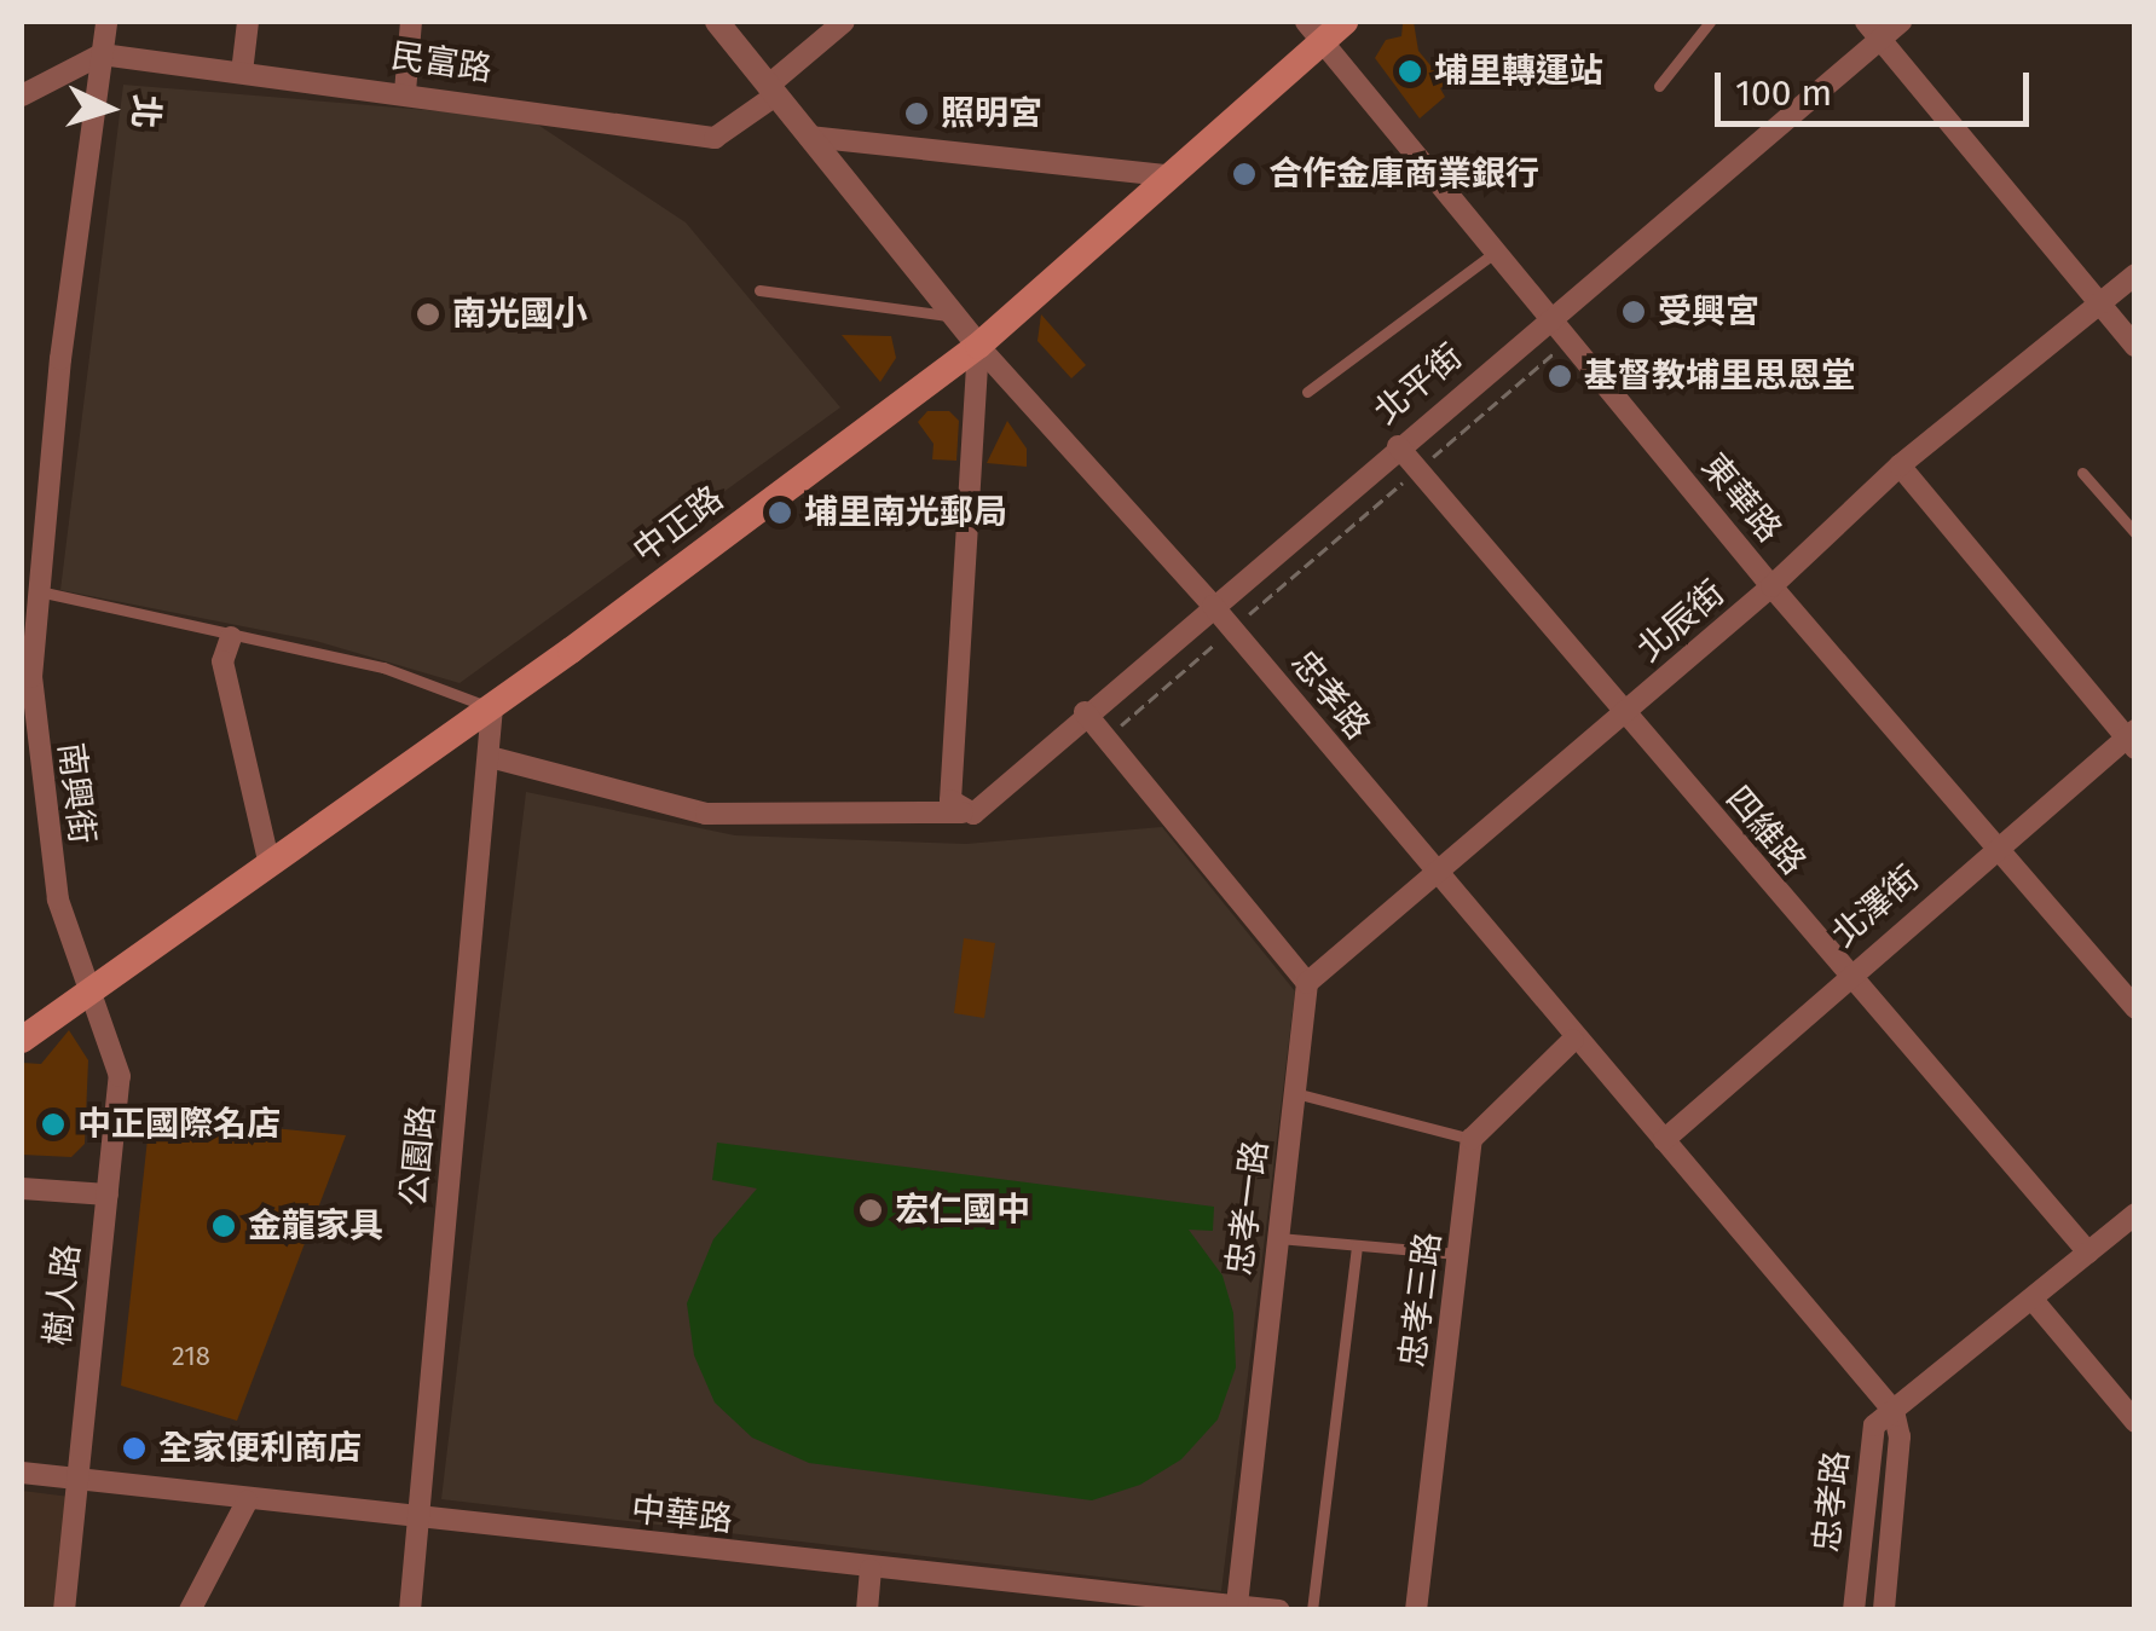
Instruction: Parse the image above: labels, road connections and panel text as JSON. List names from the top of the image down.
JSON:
{
  "streets": {
    "main road": ["中正路"],
    "street": [
      "民富路",
      "北平街",
      "東華路",
      "北辰街",
      "忠孝路",
      "南興街",
      "四維路",
      "北澤街",
      "公園路",
      "忠孝一路",
      "樹人路",
      "忠孝三路",
      "中華路"
    ]
  },
  "crossings": [
    ["民富路", "忠孝路"],
    ["民富路", "南興街"],
    ["北平街", "東華路"],
    ["北平街", "忠孝路"],
    ["北平街", "四維路"],
    ["東華路", "中正路"],
    ["東華路", "北辰街"],
    ["東華路", "北澤街"],
    ["中正路", "忠孝路"],
    ["中正路", "南興街"],
    ["中正路", "公園路"],
    ["中正路", "樹人路"],
    ["北辰街", "忠孝路"],
    ["北辰街", "四維路"],
    ["忠孝路", "北澤街"],
    ["南興街", "樹人路"],
    ["四維路", "北澤街"],
    ["公園路", "中華路"],
    ["忠孝一路", "中華路"],
    ["樹人路", "中華路"]
  ],
  "places": [
    "埔里轉運站",
    "照明宮",
    "合作金庫商業銀行",
    "受興宮",
    "南光國小",
    "基督教埔里思恩堂",
    "埔里南光郵局",
    "中正國際名店",
    "宏仁國中",
    "金龍家具",
    "全家便利商店"
  ],
  "house_numbers": ["218"],
  "scale_bar": "100 m",
  "north": "right"
}
